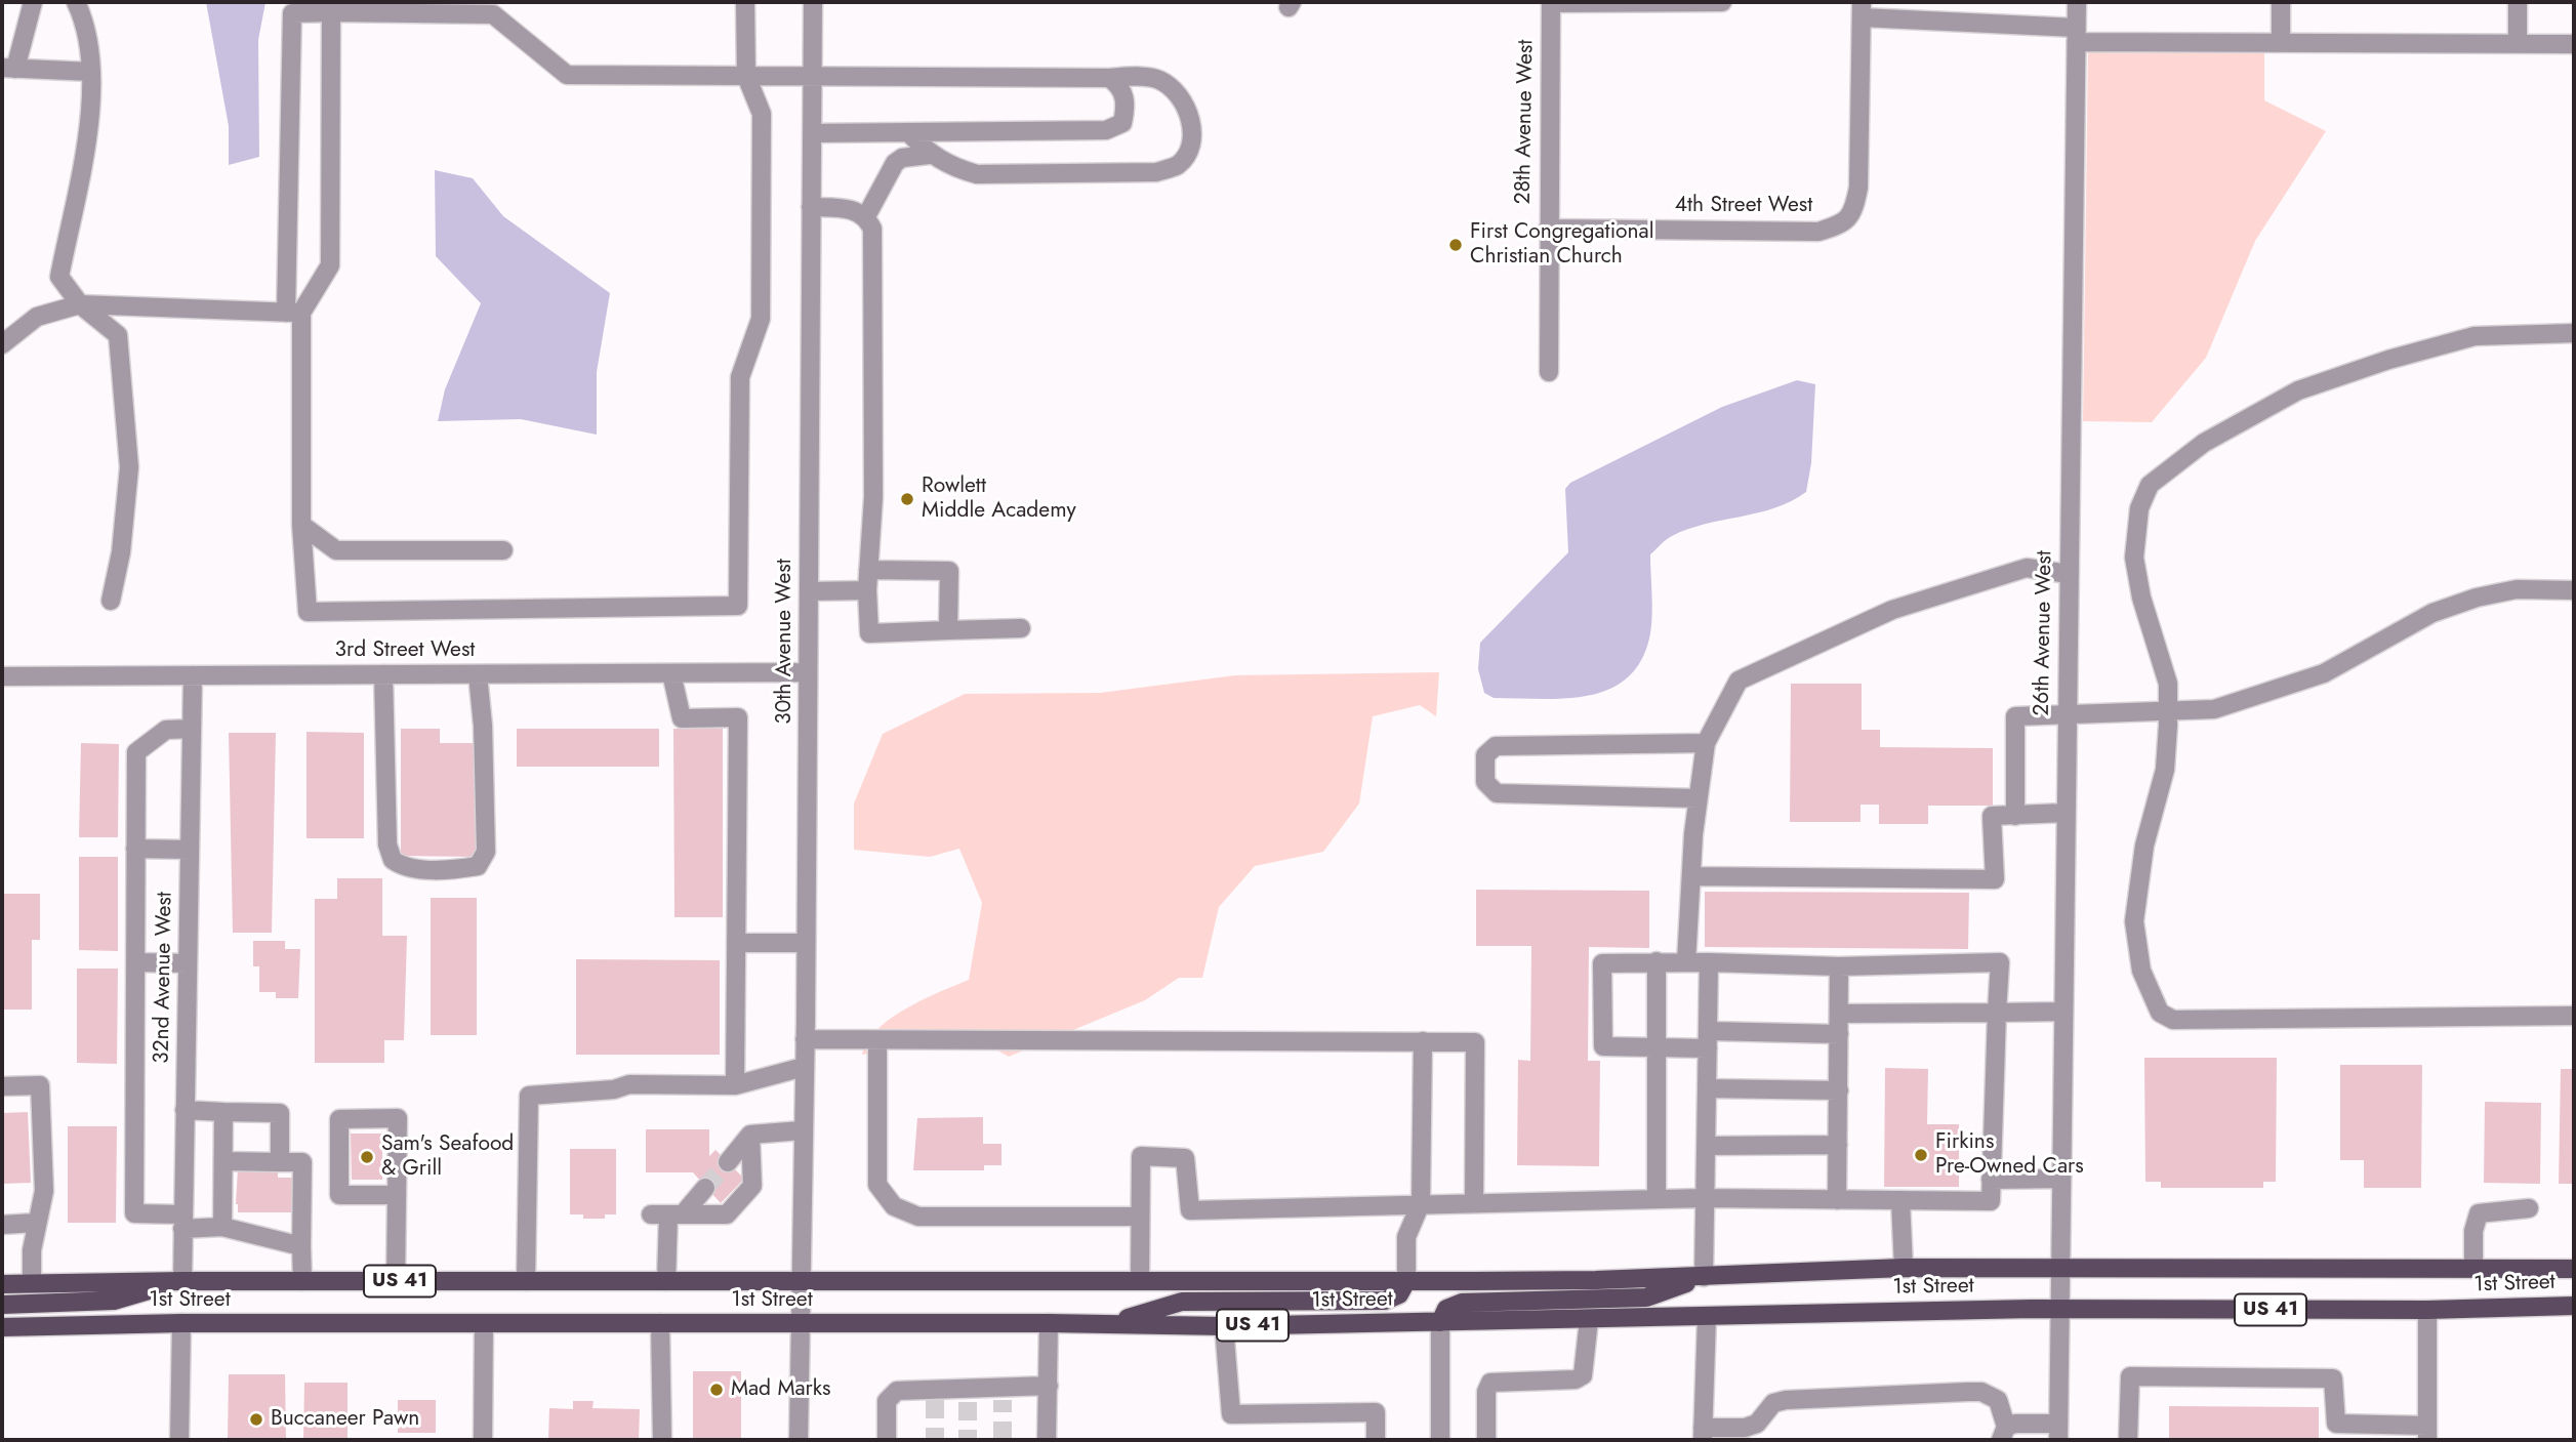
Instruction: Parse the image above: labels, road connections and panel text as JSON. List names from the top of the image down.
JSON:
{
  "streets": {
    "main road": ["US 41", "1st Street"],
    "street": [
      "28th Avenue West",
      "4th Street West",
      "26th Avenue West",
      "30th Avenue West",
      "3rd Street West",
      "32nd Avenue West"
    ]
  },
  "crossings": [
    ["28th Avenue West", "4th Street West"],
    ["26th Avenue West", "1st Street"],
    ["30th Avenue West", "3rd Street West"],
    ["30th Avenue West", "1st Street"],
    ["3rd Street West", "32nd Avenue West"],
    ["32nd Avenue West", "1st Street"]
  ],
  "places": [
    "First Congregational Christian Church",
    "Rowlett Middle Academy",
    "Firkins Pre-Owned Cars",
    "Sam's Seafood & Grill",
    "Mad Marks",
    "Buccaneer Pawn"
  ]
}
